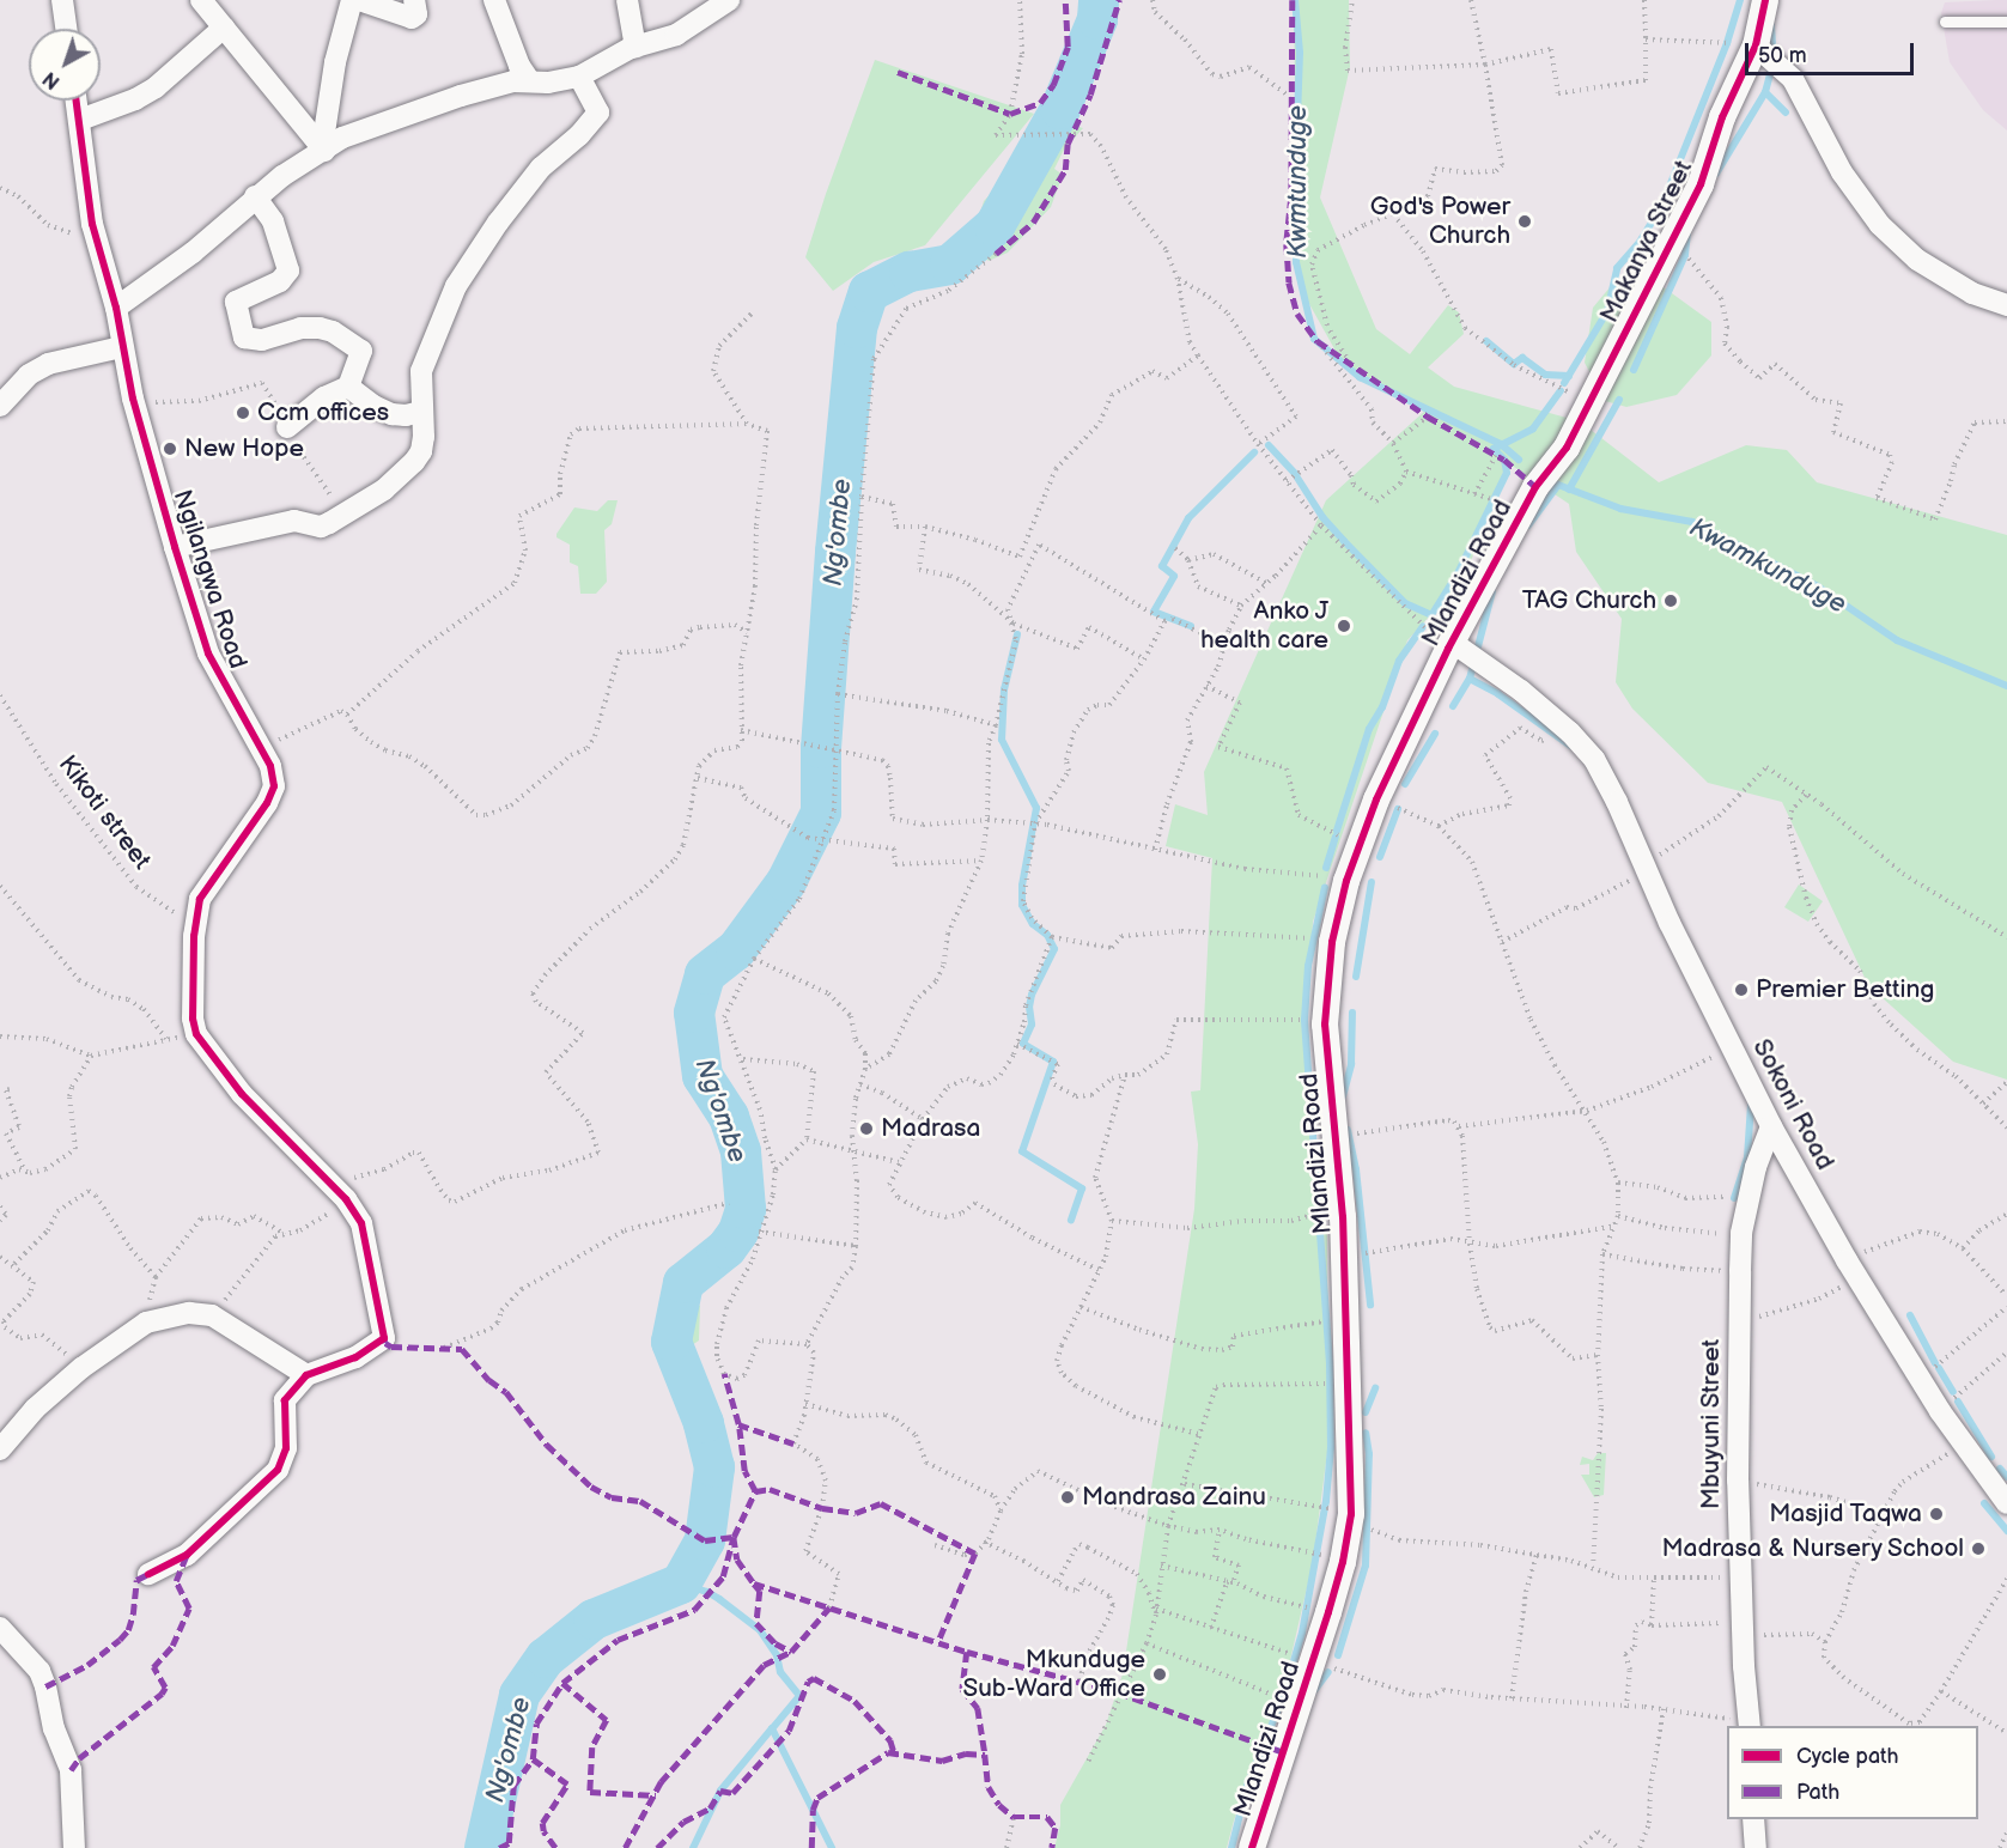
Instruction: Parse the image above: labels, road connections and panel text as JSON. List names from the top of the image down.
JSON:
{
  "streets": {
    "street": [
      "Makanya Street",
      "Mlandizi Road",
      "Ngilangwa Road",
      "Sokoni Road",
      "Mbuyuni Street"
    ],
    "path": ["Kikoti street"]
  },
  "crossings": [
    ["Makanya Street", "Mlandizi Road"],
    ["Mlandizi Road", "Sokoni Road"],
    ["Ngilangwa Road", "Kikoti street"],
    ["Sokoni Road", "Mbuyuni Street"]
  ],
  "water": ["Kwmtunduge", "Ng'ombe", "Kwamkunduge"],
  "places": [
    "God's Power Church",
    "Ccm offices",
    "New Hope",
    "TAG Church",
    "Anko J health care",
    "Premier Betting",
    "Madrasa",
    "Mandrasa Zainu",
    "Masjid Taqwa",
    "Madrasa & Nursery School",
    "Mkunduge Sub-Ward Office"
  ],
  "legend": ["Cycle path", "Path"],
  "scale_bar": "50 m",
  "north": "bottom left"
}
